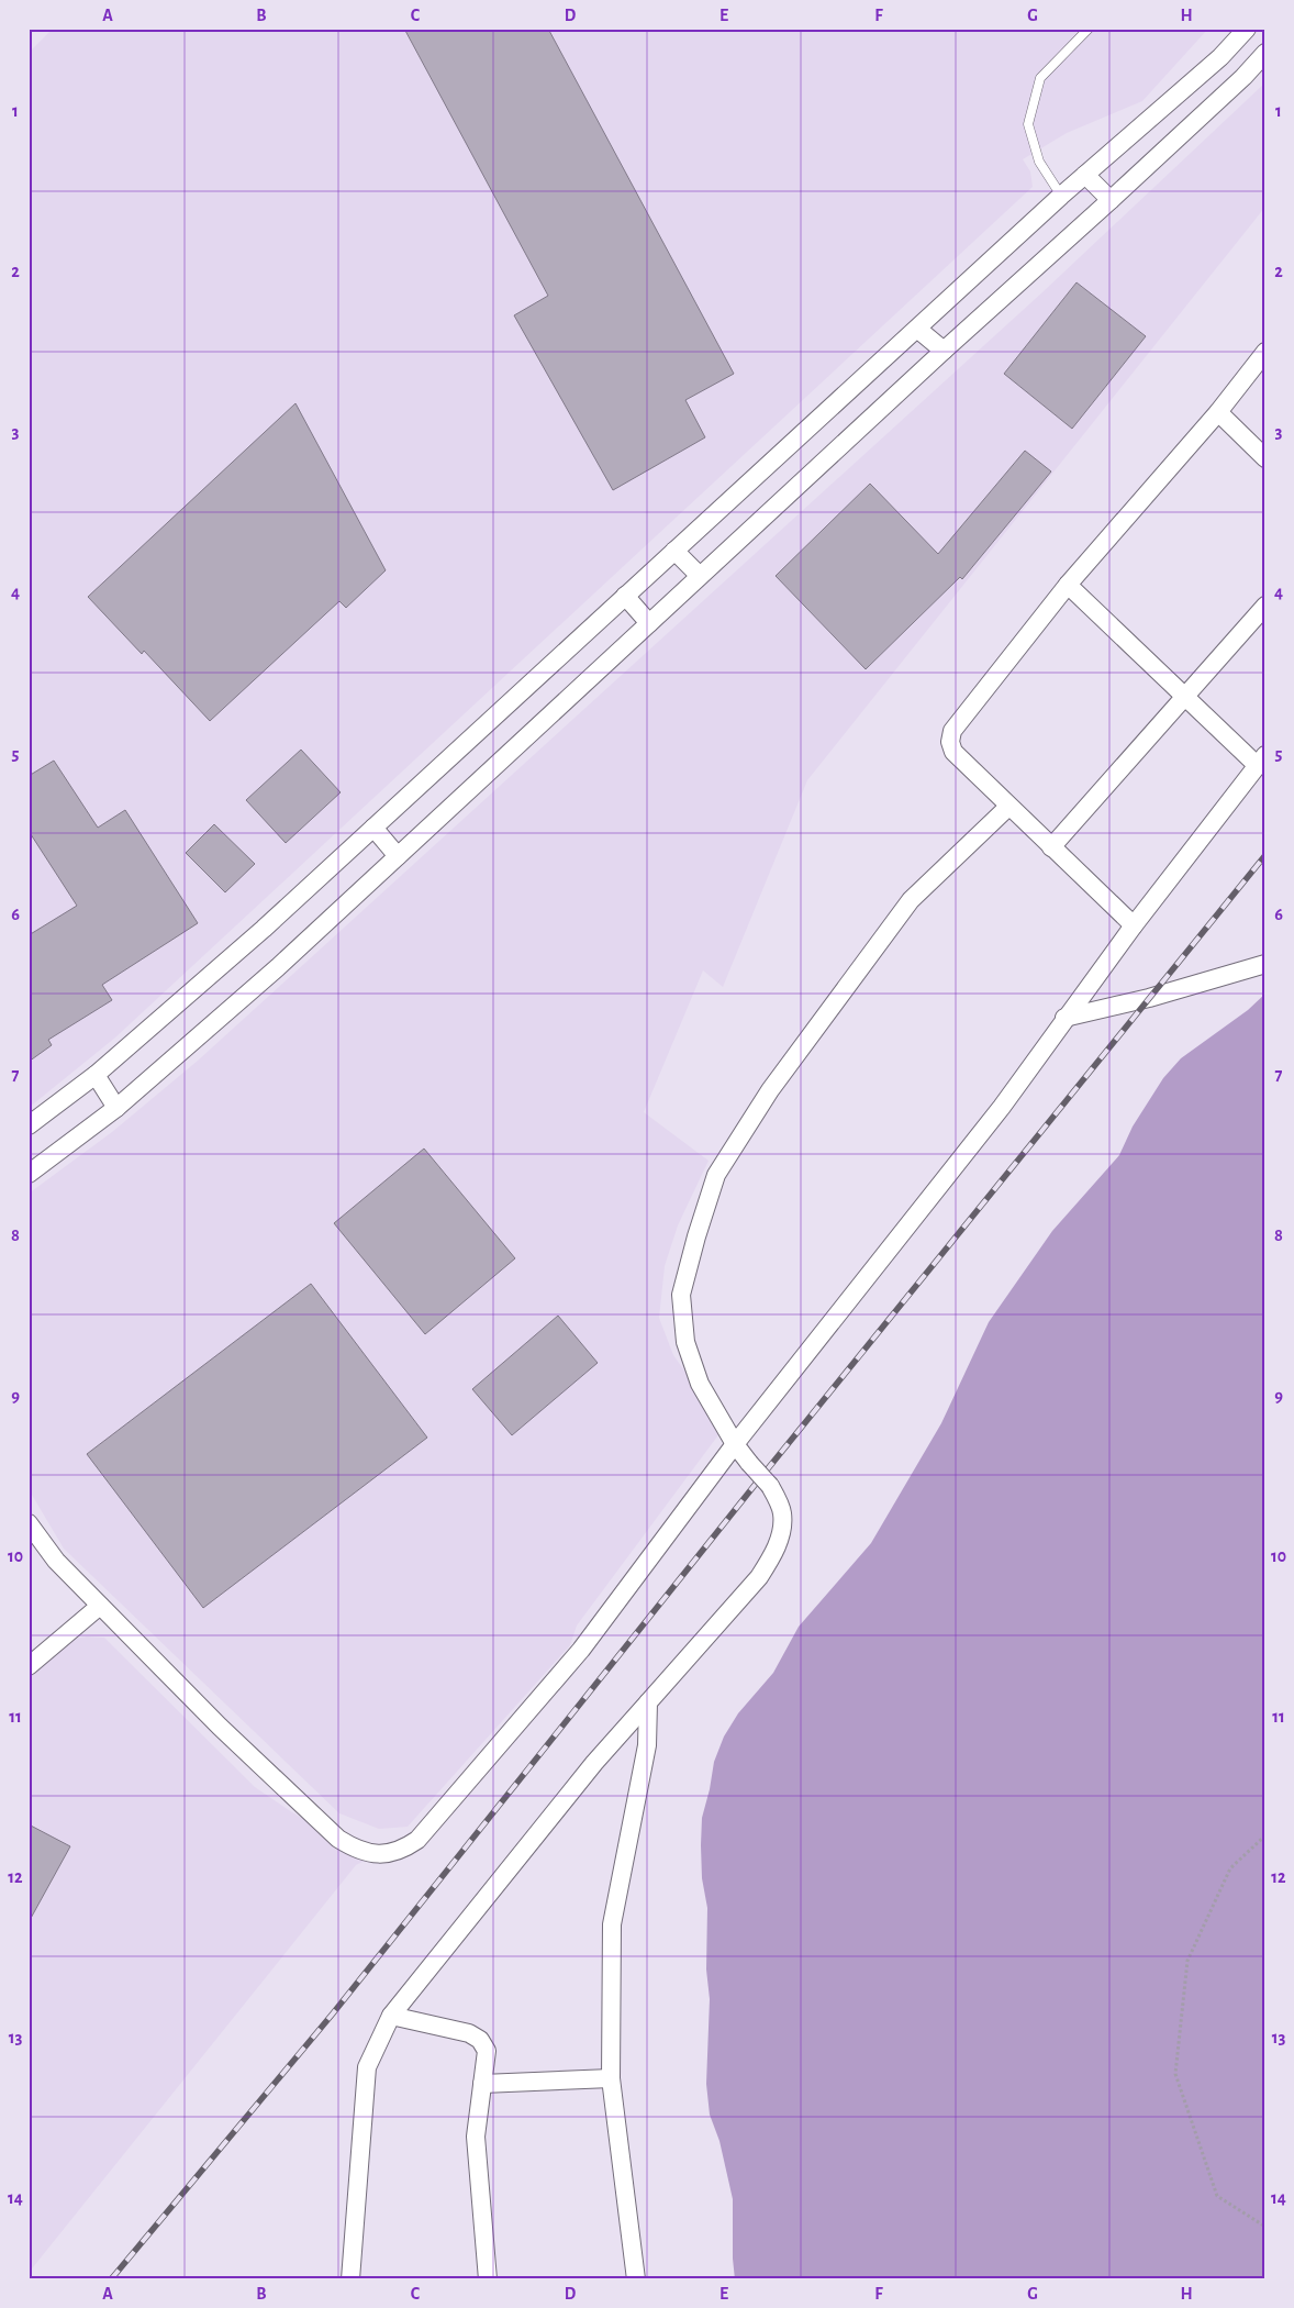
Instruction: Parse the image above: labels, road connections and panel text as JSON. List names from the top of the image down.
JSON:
{
  "grid": {
    "columns": [
      "A",
      "B",
      "C",
      "D",
      "E",
      "F",
      "G",
      "H"
    ],
    "rows": [
      "1",
      "2",
      "3",
      "4",
      "5",
      "6",
      "7",
      "8",
      "9",
      "10",
      "11",
      "12",
      "13",
      "14"
    ]
  }
}
